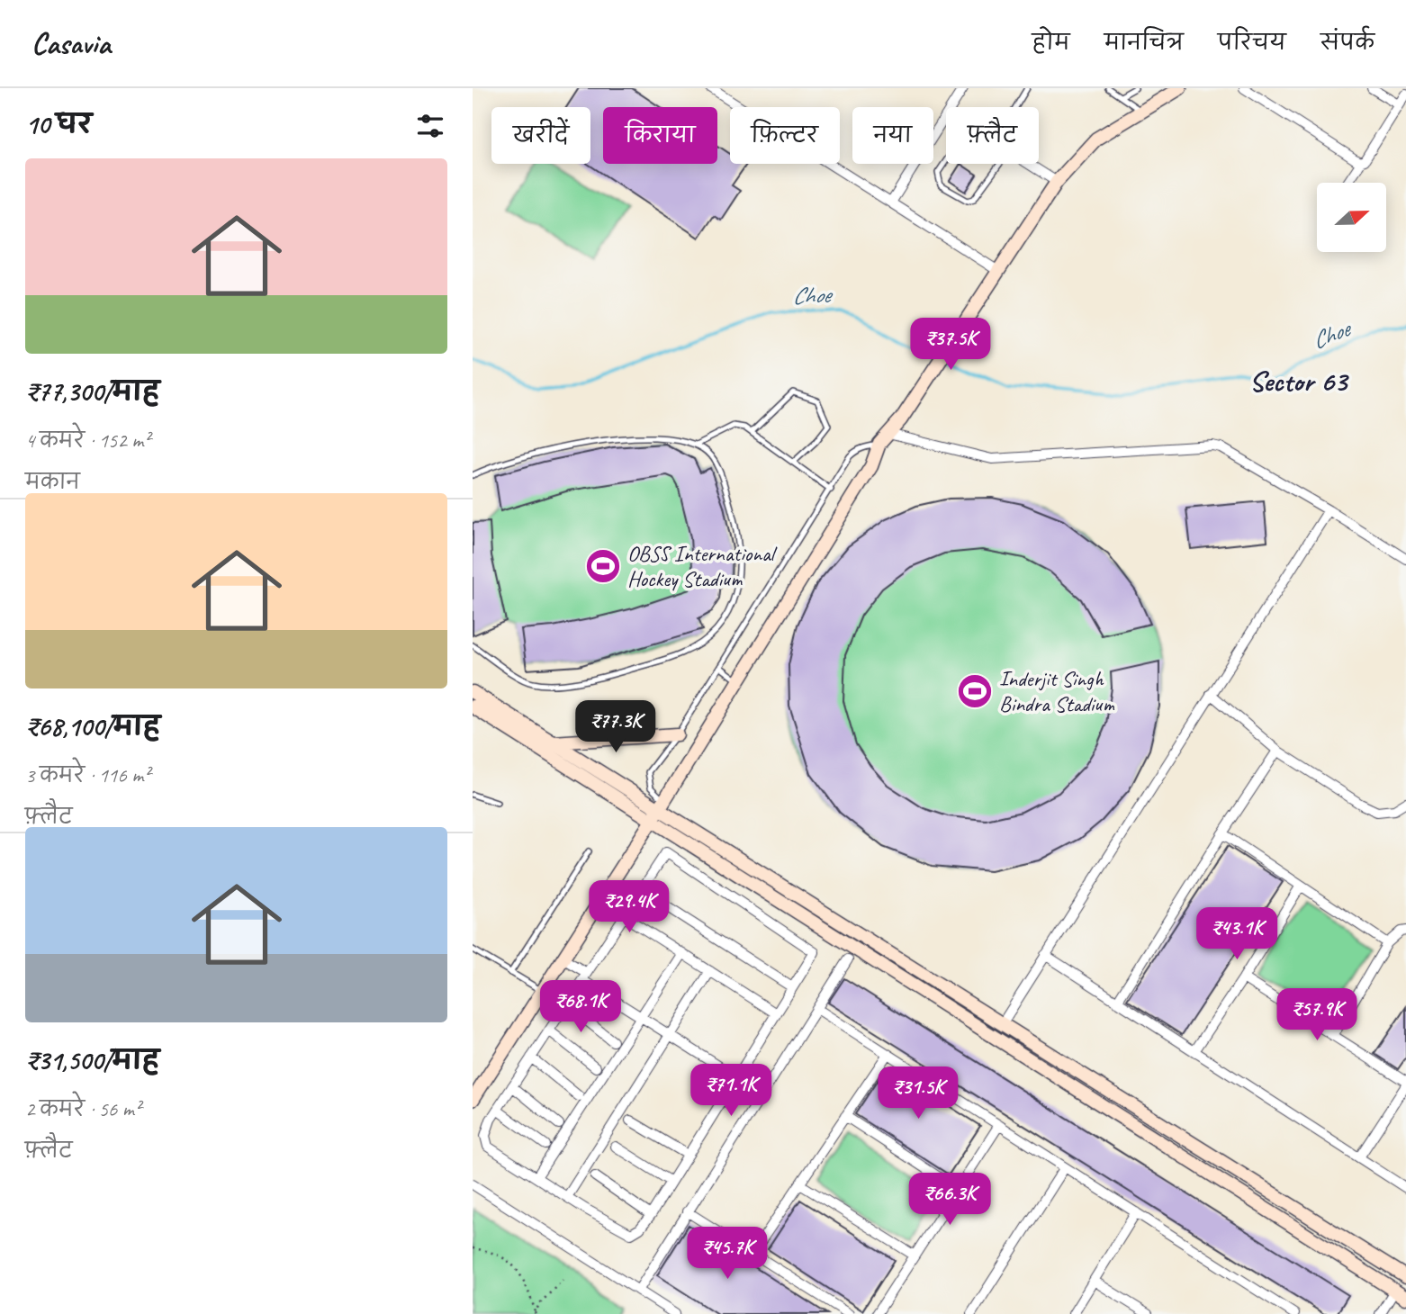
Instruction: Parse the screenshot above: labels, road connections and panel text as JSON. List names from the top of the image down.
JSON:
{
  "districts": ["Sector 63"],
  "water": ["Choe"],
  "places": {
    "sports": ["OBSS International Hockey Stadium", "Inderjit Singh Bindra Stadium"]
  },
  "north": "right",
  "page": {
    "header": "Casavia",
    "nav": [
      "होम",
      "मानचित्र",
      "परिचय",
      "संपर्क"
    ],
    "heading": "10 घर",
    "chip": [
      "खरीदें",
      "किराया",
      "फ़िल्टर",
      "नया",
      "फ़्लैट"
    ],
    "list": [
      {
        "name": "₹77,300/माह",
        "note": "4 कमरे · 152 m² · मकान"
      },
      {
        "name": "₹68,100/माह",
        "note": "3 कमरे · 116 m² · फ़्लैट"
      },
      {
        "name": "₹31,500/माह",
        "note": "2 कमरे · 56 m² · फ़्लैट"
      }
    ],
    "price": [
      "₹37.5K",
      "₹77.3K",
      "₹29.4K",
      "₹43.1K",
      "₹68.1K",
      "₹57.9K",
      "₹71.1K",
      "₹31.5K",
      "₹66.3K",
      "₹45.7K"
    ]
  }
}
